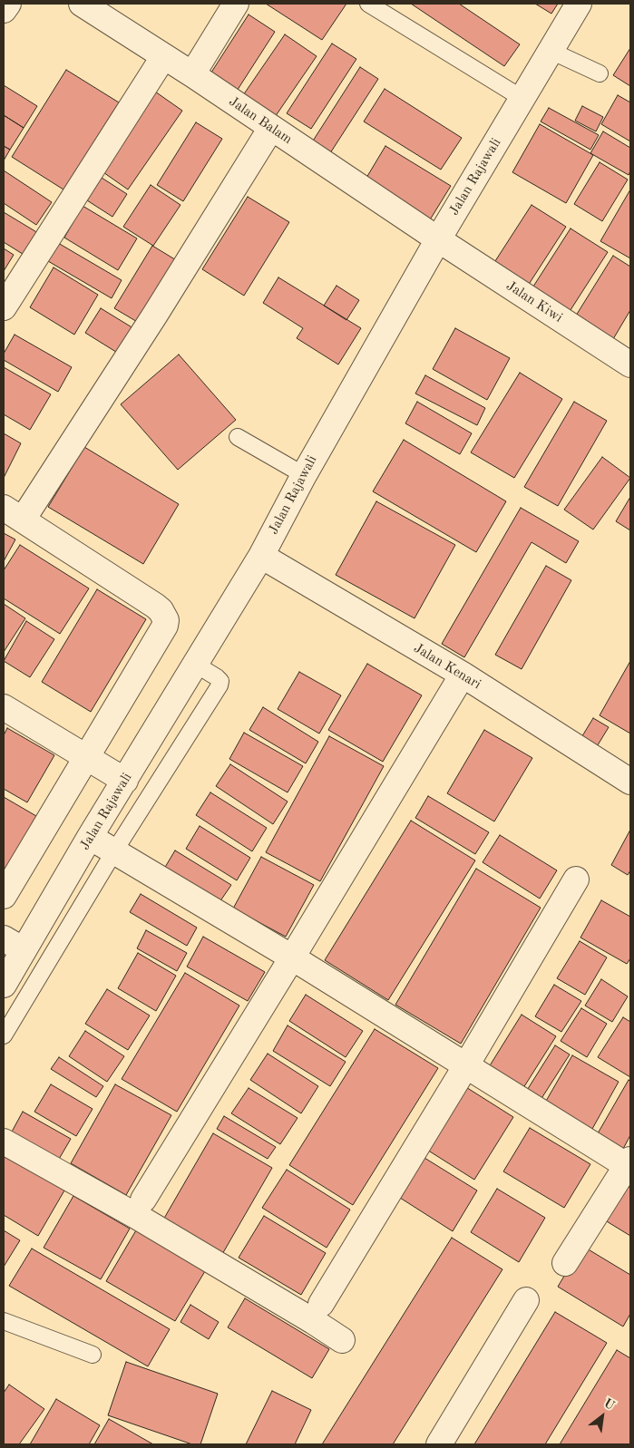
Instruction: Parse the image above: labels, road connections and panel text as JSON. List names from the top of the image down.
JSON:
{
  "streets": {
    "street": [
      "Jalan Balam",
      "Jalan Rajawali",
      "Jalan Kiwi",
      "Jalan Kenari"
    ]
  },
  "crossings": [
    ["Jalan Balam", "Jalan Rajawali"],
    ["Jalan Balam", "Jalan Kiwi"],
    ["Jalan Rajawali", "Jalan Kiwi"],
    ["Jalan Rajawali", "Jalan Kenari"]
  ],
  "north": "top right"
}
